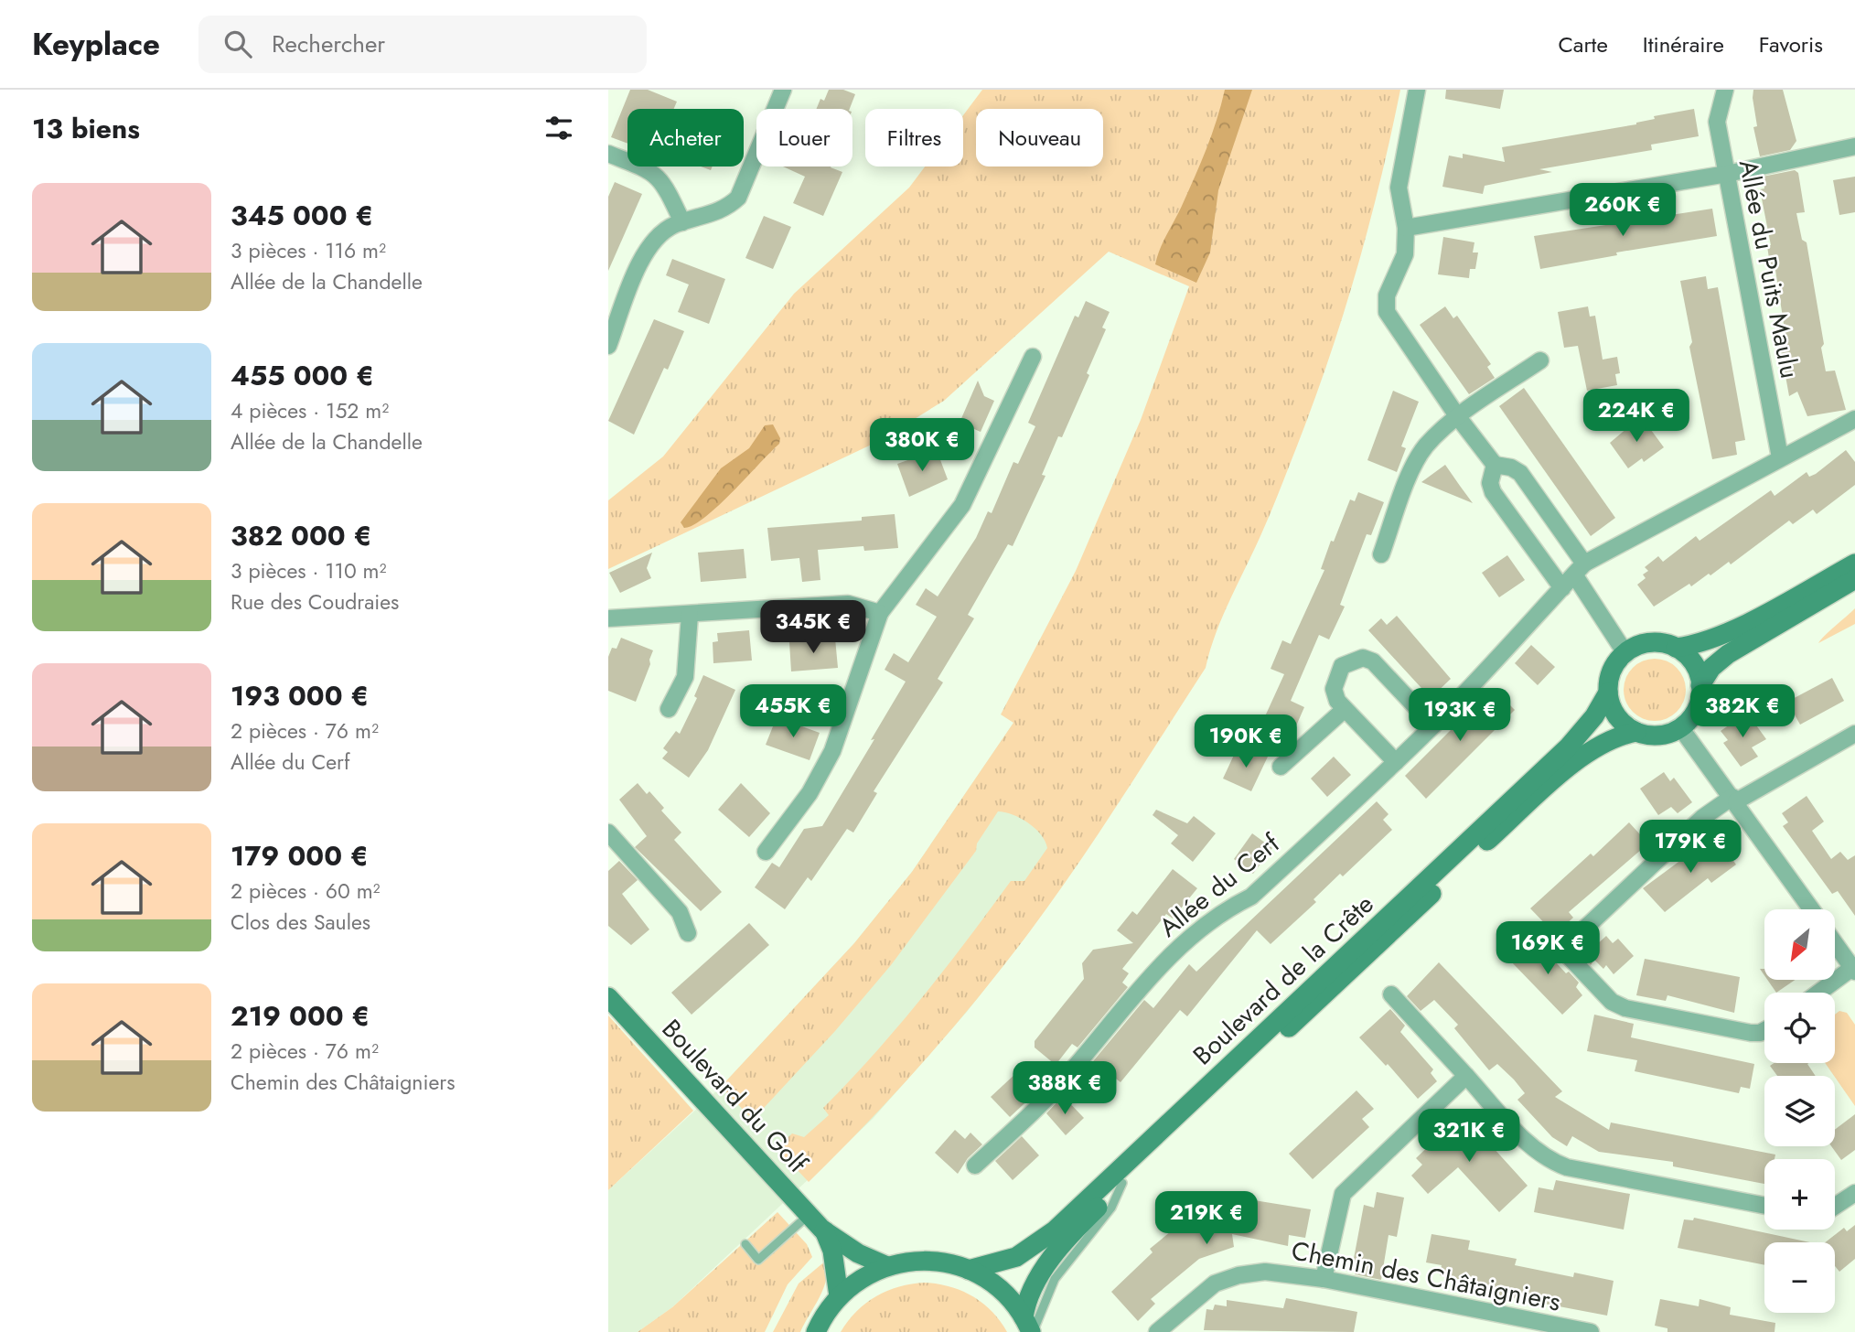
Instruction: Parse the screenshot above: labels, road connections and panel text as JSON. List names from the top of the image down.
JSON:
{
  "streets": {
    "main road": ["Boulevard de la Crête", "Boulevard du Golf"],
    "street": ["Allée du Puits Maulu", "Allée du Cerf", "Chemin des Châtaigniers"]
  },
  "north": "bottom left",
  "page": {
    "header": "Keyplace",
    "search": "Rechercher",
    "nav": ["Carte", "Itinéraire", "Favoris"],
    "heading": "13 biens",
    "chip": [
      "Acheter",
      "Louer",
      "Filtres",
      "Nouveau"
    ],
    "list": [
      {
        "name": "345 000 €",
        "note": "3 pièces · 116 m² · Allée de la Chandelle"
      },
      {
        "name": "455 000 €",
        "note": "4 pièces · 152 m² · Allée de la Chandelle"
      },
      {
        "name": "382 000 €",
        "note": "3 pièces · 110 m² · Rue des Coudraies"
      },
      {
        "name": "193 000 €",
        "note": "2 pièces · 76 m² · Allée du Cerf"
      },
      {
        "name": "179 000 €",
        "note": "2 pièces · 60 m² · Clos des Saules"
      },
      {
        "name": "219 000 €",
        "note": "2 pièces · 76 m² · Chemin des Châtaigniers"
      }
    ],
    "price": [
      "260K €",
      "224K €",
      "380K €",
      "345K €",
      "455K €",
      "382K €",
      "193K €",
      "190K €",
      "179K €",
      "169K €",
      "388K €",
      "321K €",
      "219K €"
    ],
    "map_buttons": ["+", "−"]
  }
}
